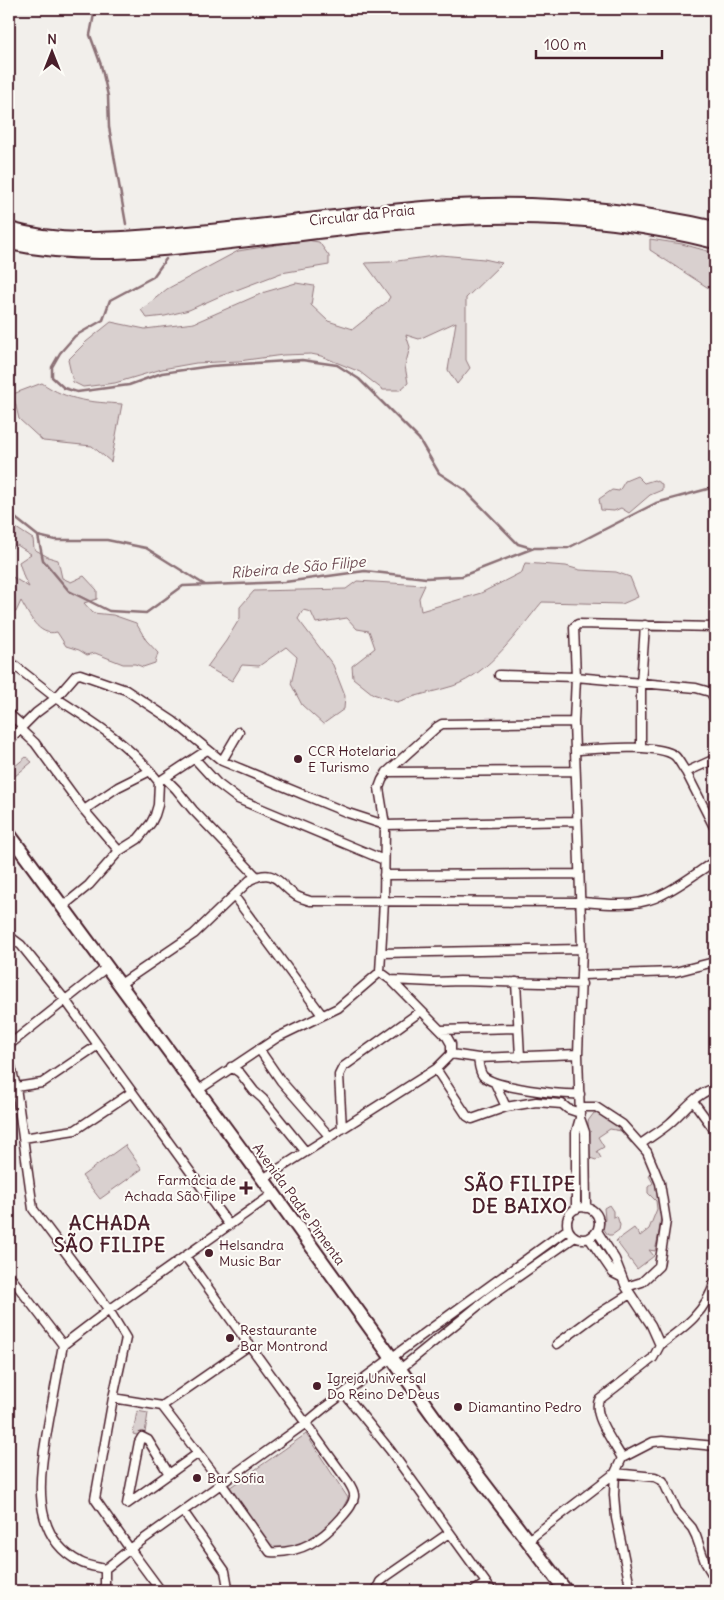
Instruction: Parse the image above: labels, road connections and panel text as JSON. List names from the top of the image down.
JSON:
{
  "streets": {
    "highway": ["Circular da Praia"],
    "main road": ["Avenida Padre Pimenta"]
  },
  "districts": ["SÃO FILIPE DE BAIXO", "ACHADA SÃO FILIPE"],
  "water": ["Ribeira de São Filipe"],
  "places": {
    "other": [
      "CCR Hotelaria E Turismo",
      "Helsandra Music Bar",
      "Restaurante Bar Montrond",
      "Igreja Universal Do Reino De Deus",
      "Diamantino Pedro",
      "Bar Sofia"
    ],
    "health": ["Farmácia de Achada São Filipe"]
  },
  "scale_bar": "100 m",
  "north": "top"
}
